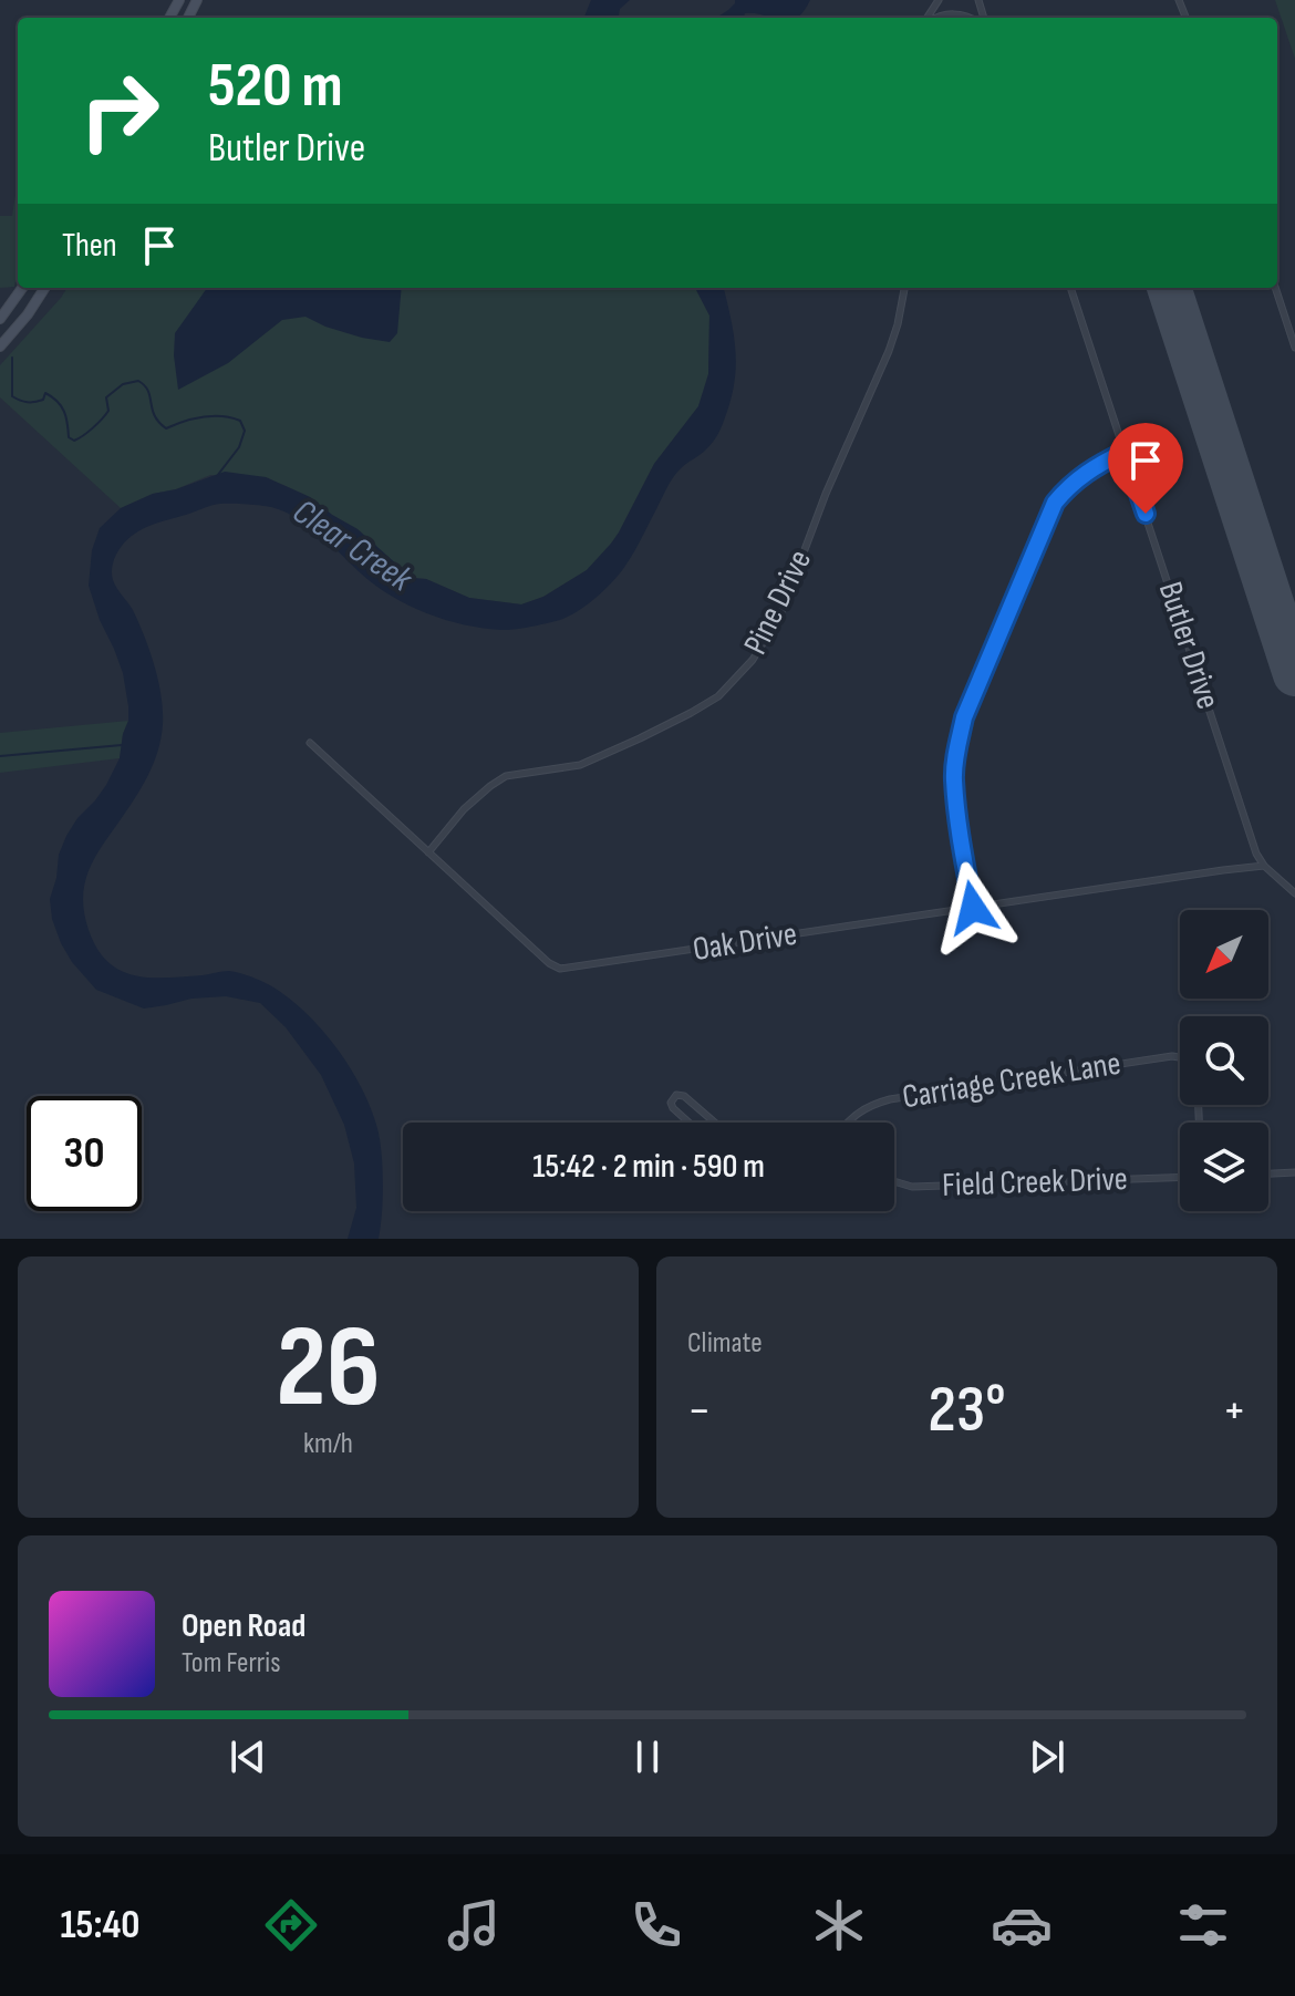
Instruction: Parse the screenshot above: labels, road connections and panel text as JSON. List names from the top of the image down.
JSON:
{
  "streets": {
    "street": [
      "Pine Drive",
      "Butler Drive",
      "Oak Drive",
      "Carriage Creek Lane",
      "Field Creek Drive"
    ]
  },
  "crossings": [
    ["Pine Drive", "Oak Drive"],
    ["Butler Drive", "Oak Drive"]
  ],
  "water": ["Clear Creek"],
  "north": "bottom left",
  "page": {
    "turn": ["520 m", "Butler Drive"],
    "then": "Then",
    "limit": "30",
    "trip": "15:42 · 2 min · 590 m",
    "tile": [
      ["26", "km/h"],
      "Climate"
    ],
    "heat": ["−", "23°", "+"],
    "song": ["Open Road", "Tom Ferris"],
    "tabs": "15:40"
  }
}
